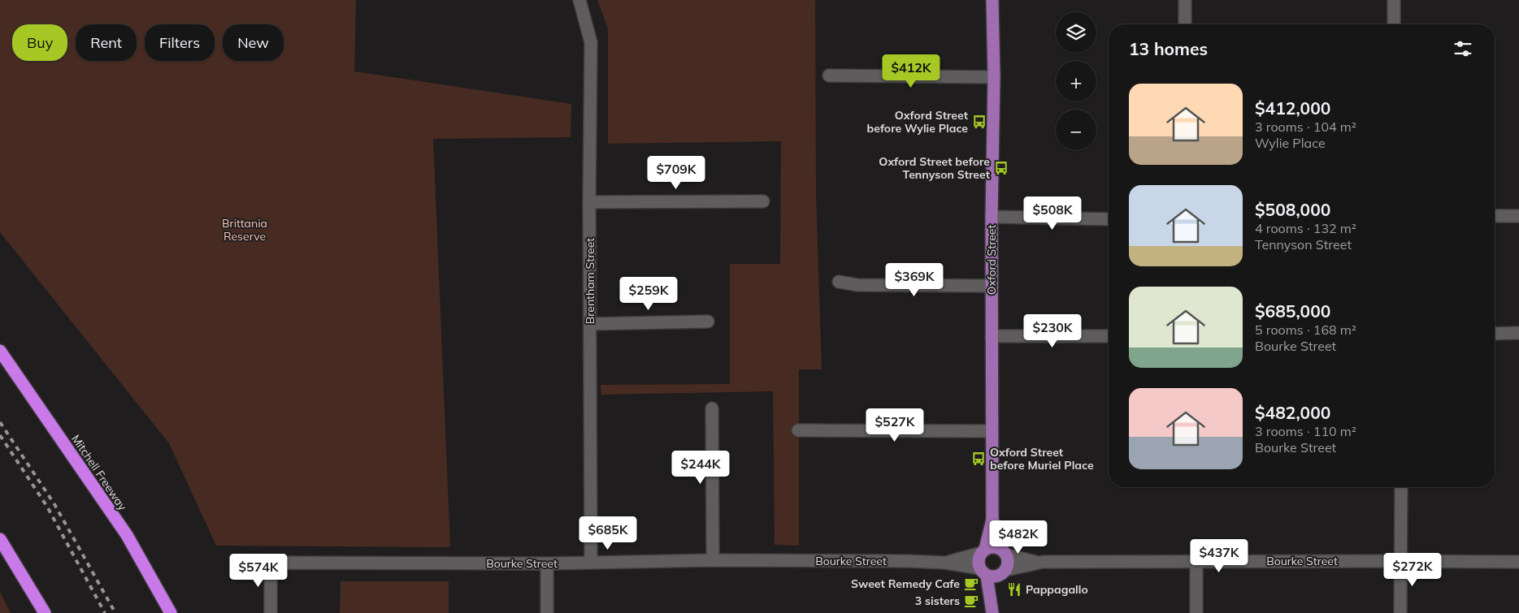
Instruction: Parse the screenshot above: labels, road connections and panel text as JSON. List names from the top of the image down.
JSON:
{
  "streets": {
    "highway": ["Mitchell Freeway"],
    "main road": ["Oxford Street"],
    "street": ["Brentham Street", "Bourke Street"]
  },
  "crossings": [
    ["Oxford Street", "Bourke Street"],
    ["Brentham Street", "Bourke Street"]
  ],
  "parks": ["Brittania Reserve"],
  "places": {
    "bus stop": ["Oxford Street before Wylie Place", "Oxford Street before Tennyson Street", "Oxford Street before Muriel Place"],
    "cafe": ["Sweet Remedy Cafe", "3 sisters"],
    "restaurant": ["Pappagallo"]
  },
  "page": {
    "map_buttons": ["+", "−"],
    "chip": [
      "Buy",
      "Rent",
      "Filters",
      "New"
    ],
    "heading": "13 homes",
    "price": [
      "$412K",
      "$709K",
      "$508K",
      "$369K",
      "$259K",
      "$230K",
      "$527K",
      "$244K",
      "$685K",
      "$482K",
      "$437K",
      "$272K",
      "$574K"
    ],
    "list": [
      {
        "name": "$412,000",
        "note": "3 rooms · 104 m² · Wylie Place"
      },
      {
        "name": "$508,000",
        "note": "4 rooms · 132 m² · Tennyson Street"
      },
      {
        "name": "$685,000",
        "note": "5 rooms · 168 m² · Bourke Street"
      },
      {
        "name": "$482,000",
        "note": "3 rooms · 110 m² · Bourke Street"
      }
    ]
  }
}
